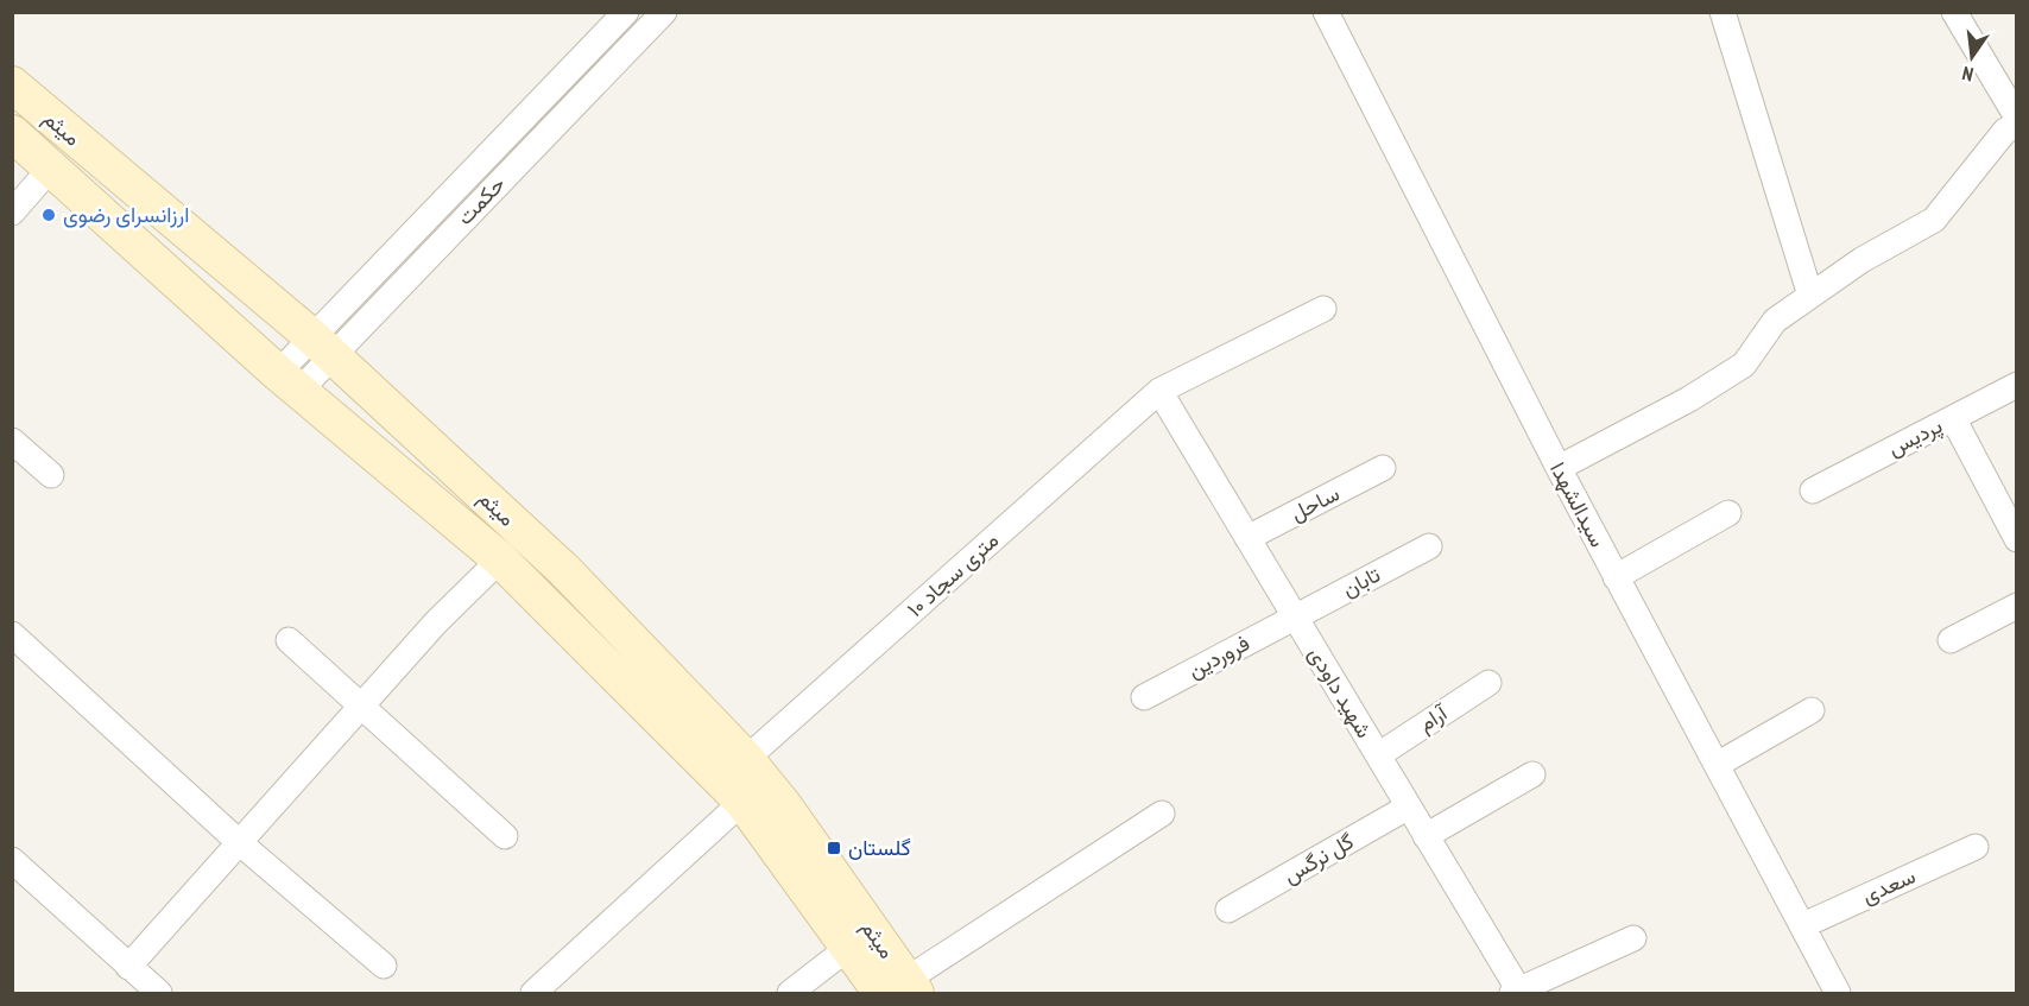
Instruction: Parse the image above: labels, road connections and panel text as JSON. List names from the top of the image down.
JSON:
{
  "streets": {
    "main road": ["میثم"],
    "street": [
      "حکمت",
      "پردیس",
      "ساحل",
      "سیدالشهدا",
      "۱۰ متری سجاد",
      "تابان",
      "فروردین",
      "شهید داودی",
      "آرام",
      "گل نرگس",
      "سعدی"
    ]
  },
  "crossings": [
    ["میثم", "حکمت"],
    ["میثم", "۱۰ متری سجاد"],
    ["ساحل", "شهید داودی"],
    ["سیدالشهدا", "سعدی"],
    ["۱۰ متری سجاد", "شهید داودی"],
    ["تابان", "فروردین"],
    ["تابان", "شهید داودی"],
    ["فروردین", "شهید داودی"],
    ["شهید داودی", "آرام"],
    ["شهید داودی", "گل نرگس"]
  ],
  "places": {
    "other": ["ارزانسرای رضوی"],
    "transit": ["گلستان"]
  },
  "north": "bottom"
}
